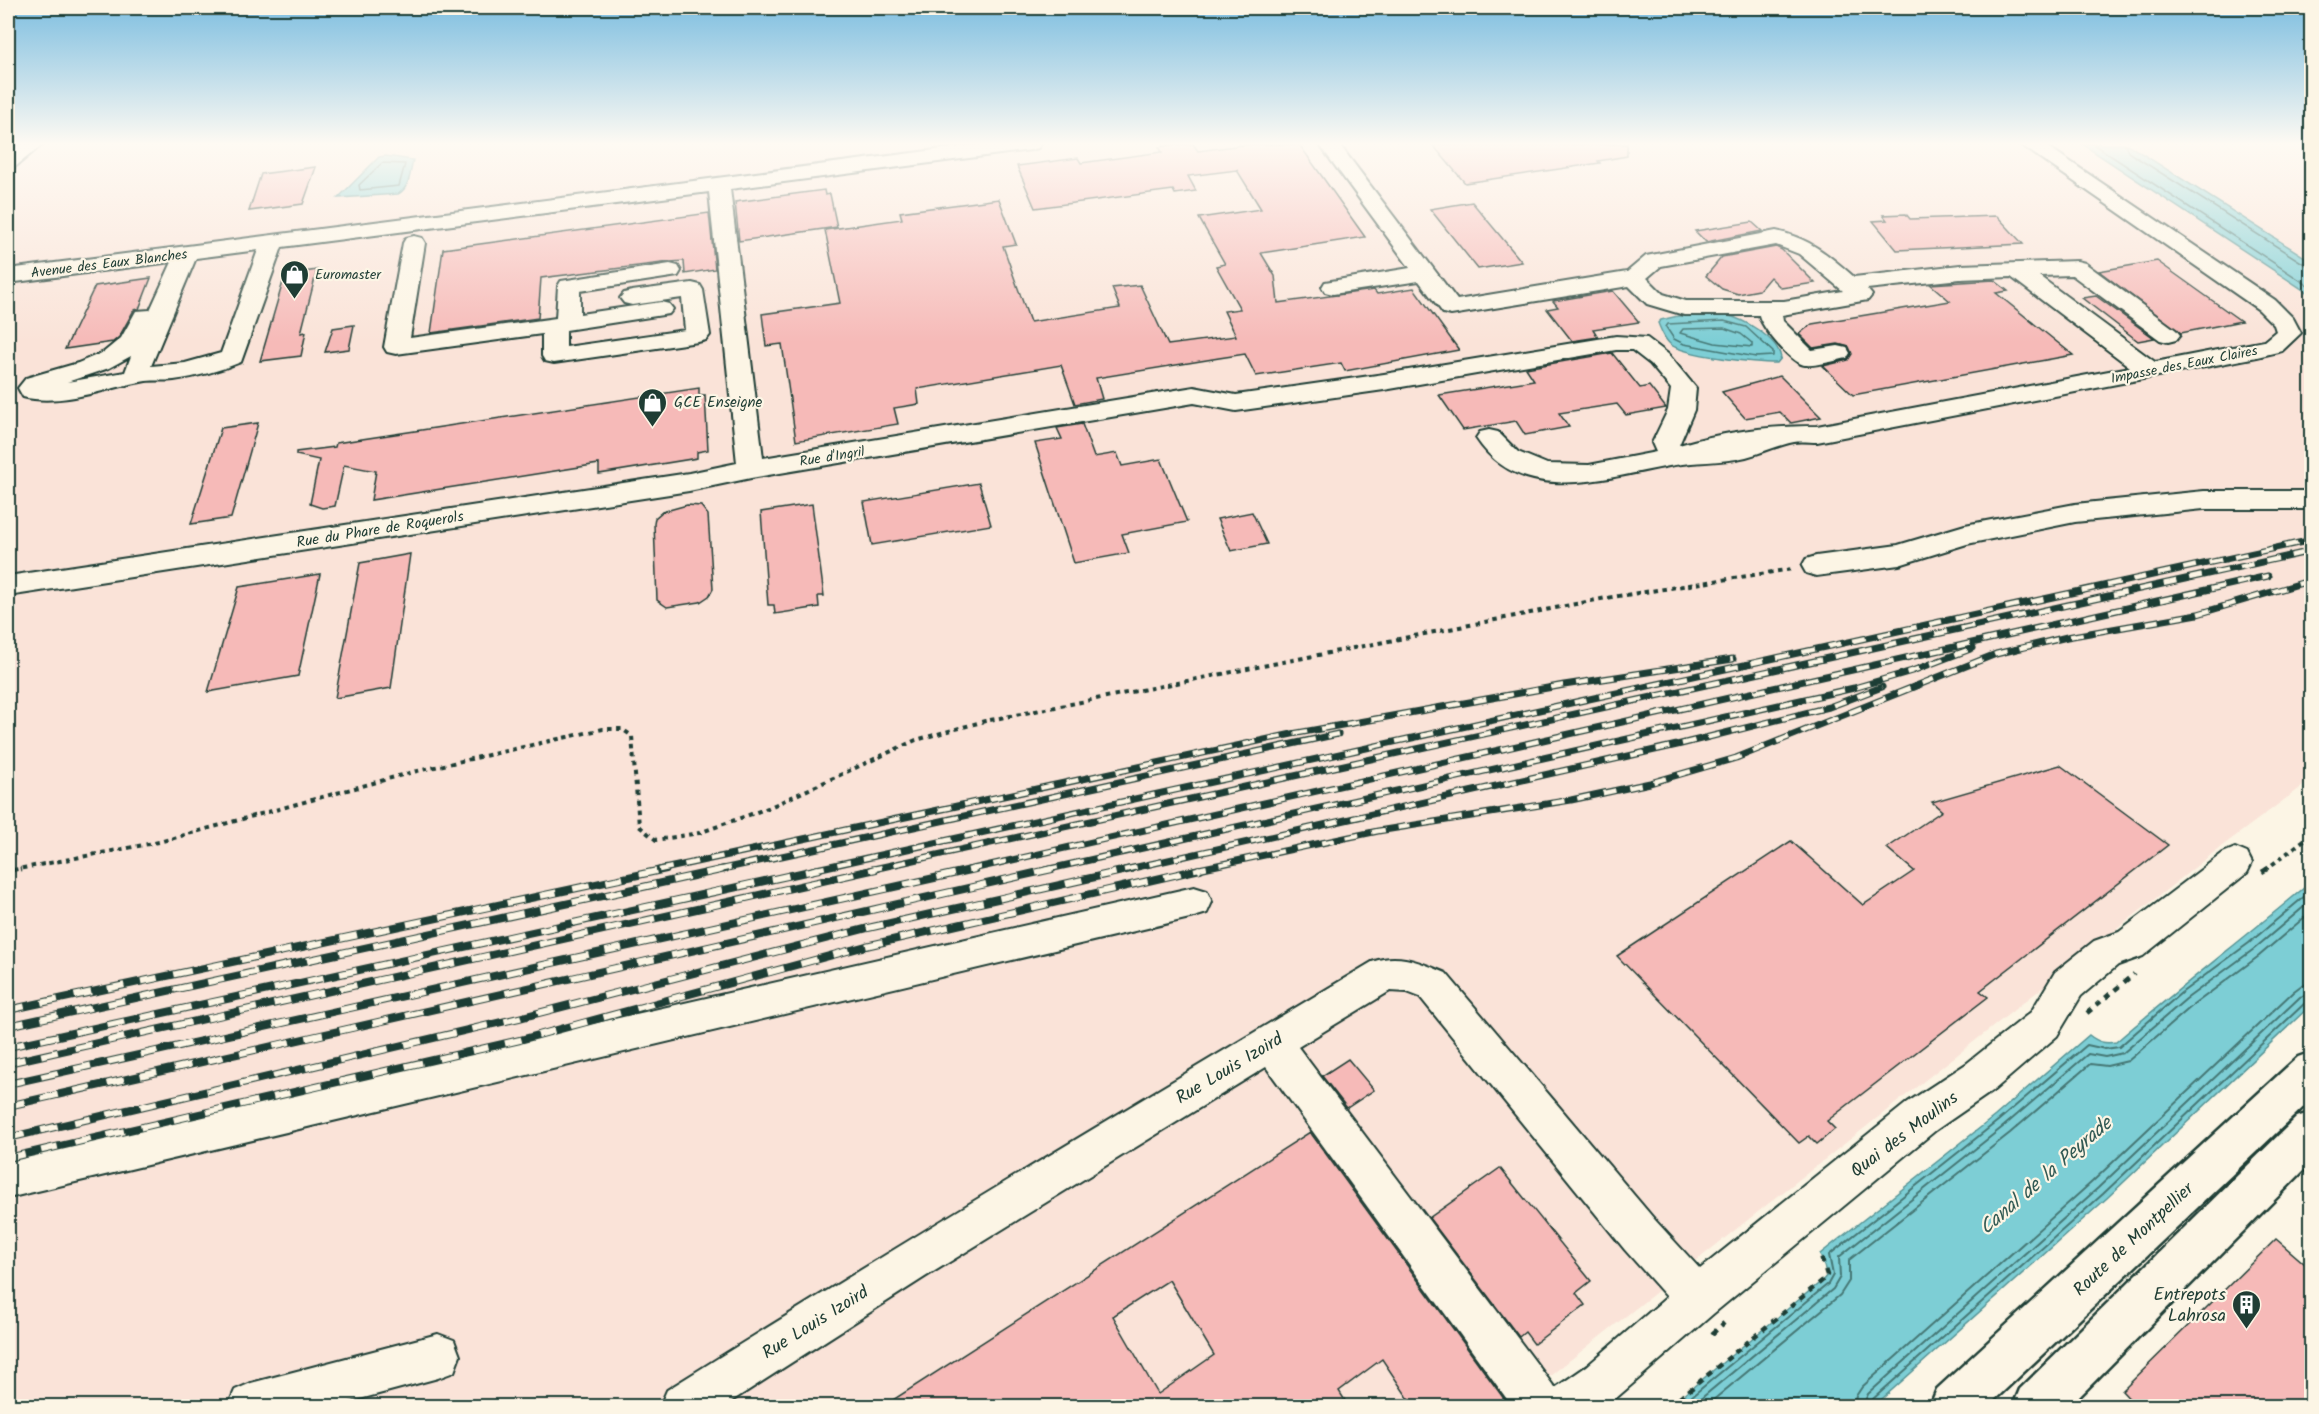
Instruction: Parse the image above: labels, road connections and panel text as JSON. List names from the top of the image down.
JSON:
{
  "streets": {
    "main road": ["Route de Montpellier"],
    "street": [
      "Avenue des Eaux Blanches",
      "Impasse des Eaux Claires",
      "Rue d'Ingril",
      "Rue du Phare de Roquerols",
      "Rue Louis Izoird",
      "Quai des Moulins"
    ]
  },
  "crossings": [
    ["Impasse des Eaux Claires", "Rue d'Ingril"],
    ["Rue d'Ingril", "Rue du Phare de Roquerols"],
    ["Rue Louis Izoird", "Quai des Moulins"]
  ],
  "water": ["Canal de la Peyrade"],
  "places": {
    "shop": ["Euromaster", "GCE Enseigne"],
    "building": ["Entrepots Lahrosa"]
  }
}
